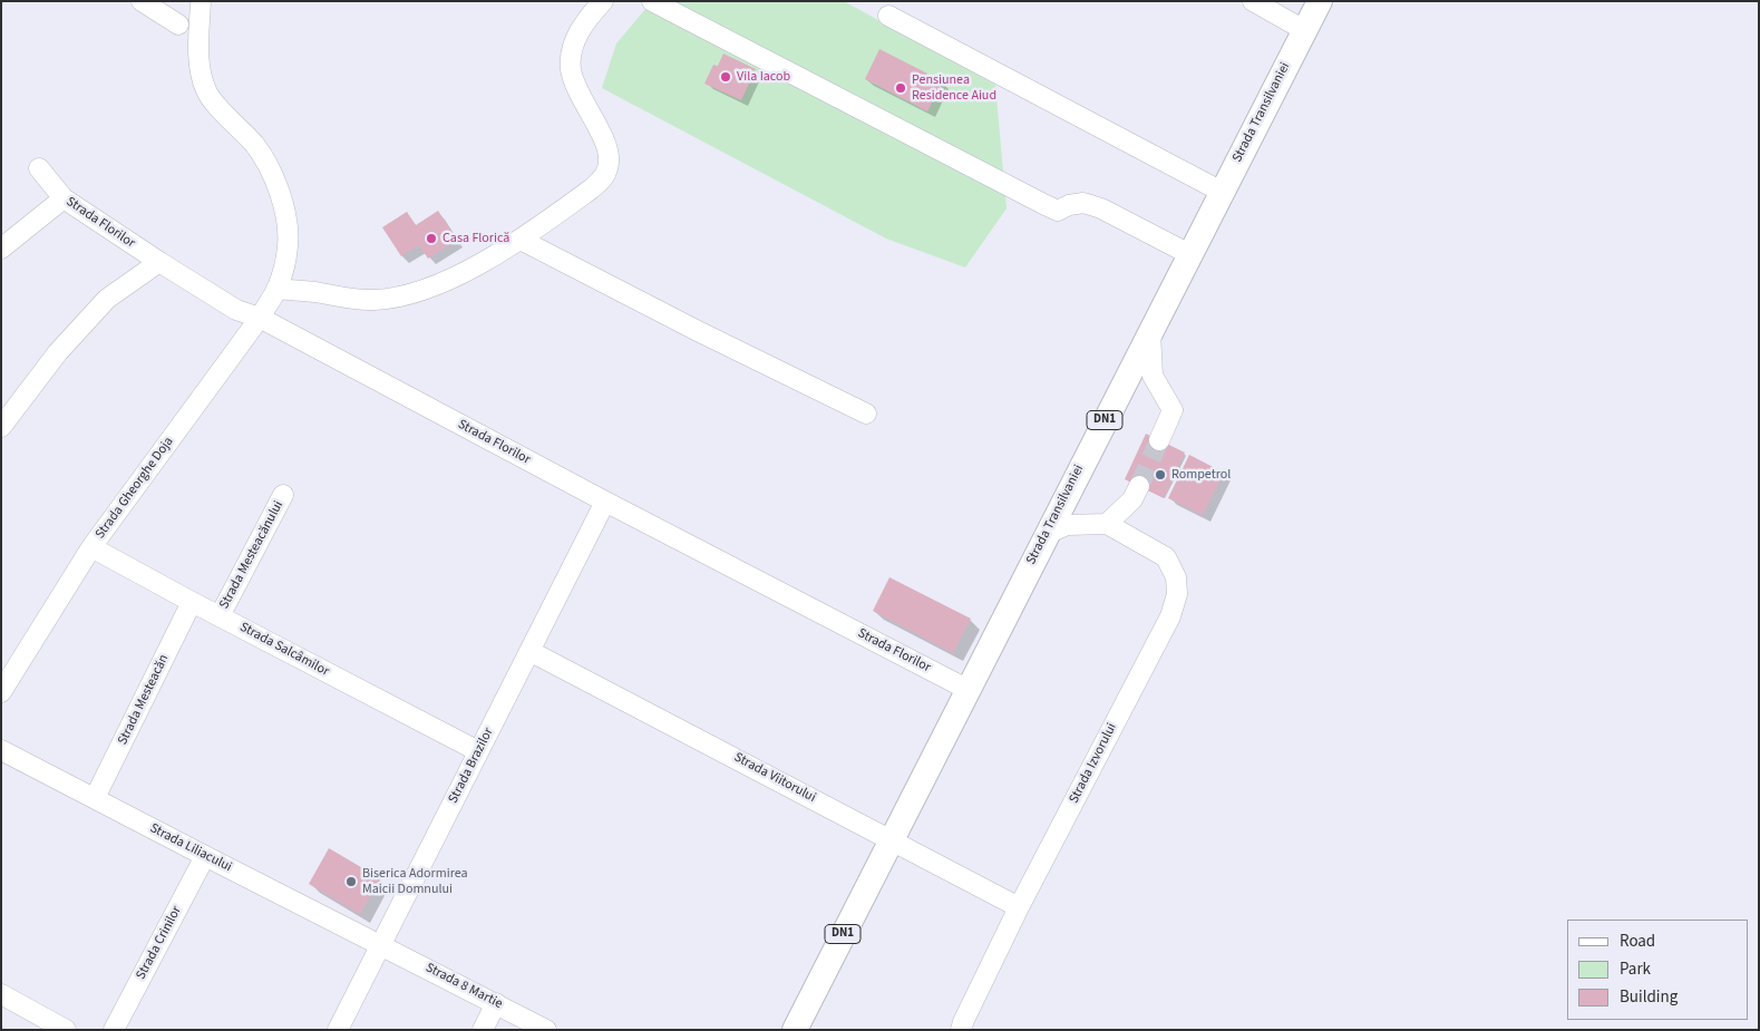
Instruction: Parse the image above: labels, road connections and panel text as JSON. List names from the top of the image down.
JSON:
{
  "streets": {
    "main road": ["Strada Transilvaniei", "DN1"],
    "street": [
      "Strada Florilor",
      "Strada Gheorghe Doja",
      "Strada Mesteacănului",
      "Strada Salcâmilor",
      "Strada Mesteacăn",
      "Strada Izvorului",
      "Strada Brazilor",
      "Strada Viitorului",
      "Strada Liliacului",
      "Strada Crinilor",
      "Strada 8 Martie"
    ]
  },
  "crossings": [
    ["Strada Transilvaniei", "Strada Florilor"],
    ["Strada Transilvaniei", "Strada Viitorului"],
    ["Strada Florilor", "Strada Gheorghe Doja"],
    ["Strada Florilor", "Strada Brazilor"],
    ["Strada Gheorghe Doja", "Strada Salcâmilor"],
    ["Strada Mesteacănului", "Strada Salcâmilor"],
    ["Strada Salcâmilor", "Strada Mesteacăn"],
    ["Strada Salcâmilor", "Strada Brazilor"],
    ["Strada Mesteacăn", "Strada Liliacului"],
    ["Strada Izvorului", "Strada Viitorului"],
    ["Strada Brazilor", "Strada Viitorului"],
    ["Strada Brazilor", "Strada Liliacului"],
    ["Strada Brazilor", "Strada 8 Martie"],
    ["Strada Liliacului", "Strada Crinilor"],
    ["Strada Liliacului", "Strada 8 Martie"]
  ],
  "places": [
    "Vila Iacob",
    "Pensiunea Residence Aiud",
    "Casa Florică",
    "Rompetrol",
    "Biserica Adormirea Maicii Domnului"
  ],
  "legend": ["Road", "Park", "Building"]
}
